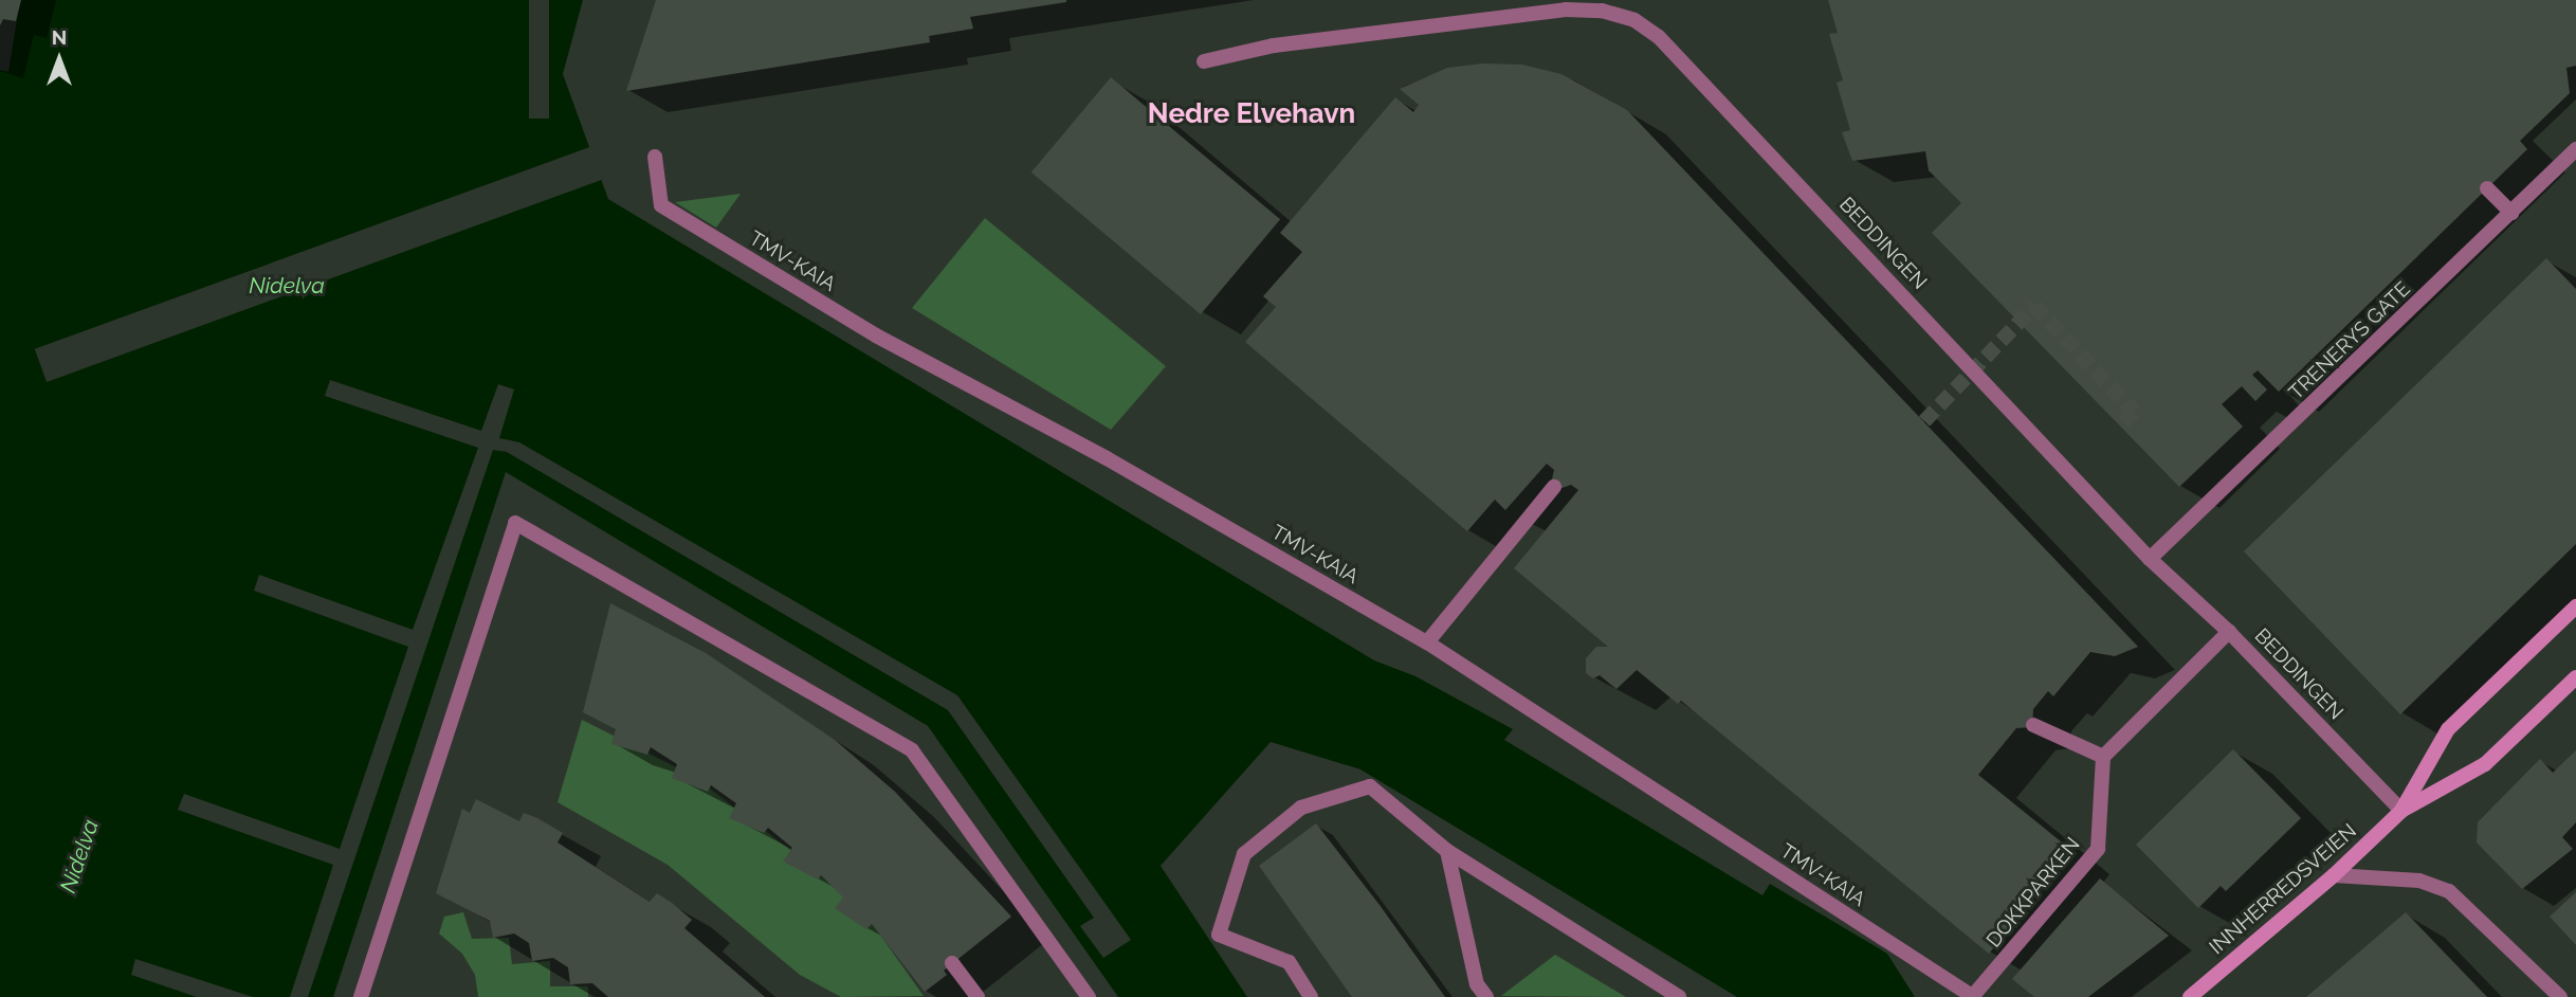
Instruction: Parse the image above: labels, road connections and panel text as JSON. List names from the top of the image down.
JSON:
{
  "streets": {
    "main road": ["INNHERREDSVEIEN"],
    "street": [
      "BEDDINGEN",
      "TMV-KAIA",
      "TRENERYS GATE",
      "DOKKPARKEN"
    ]
  },
  "crossings": [
    ["BEDDINGEN", "TRENERYS GATE"],
    ["BEDDINGEN", "INNHERREDSVEIEN"],
    ["TMV-KAIA", "DOKKPARKEN"]
  ],
  "districts": ["Nedre Elvehavn"],
  "water": ["Nidelva"],
  "north": "top"
}
